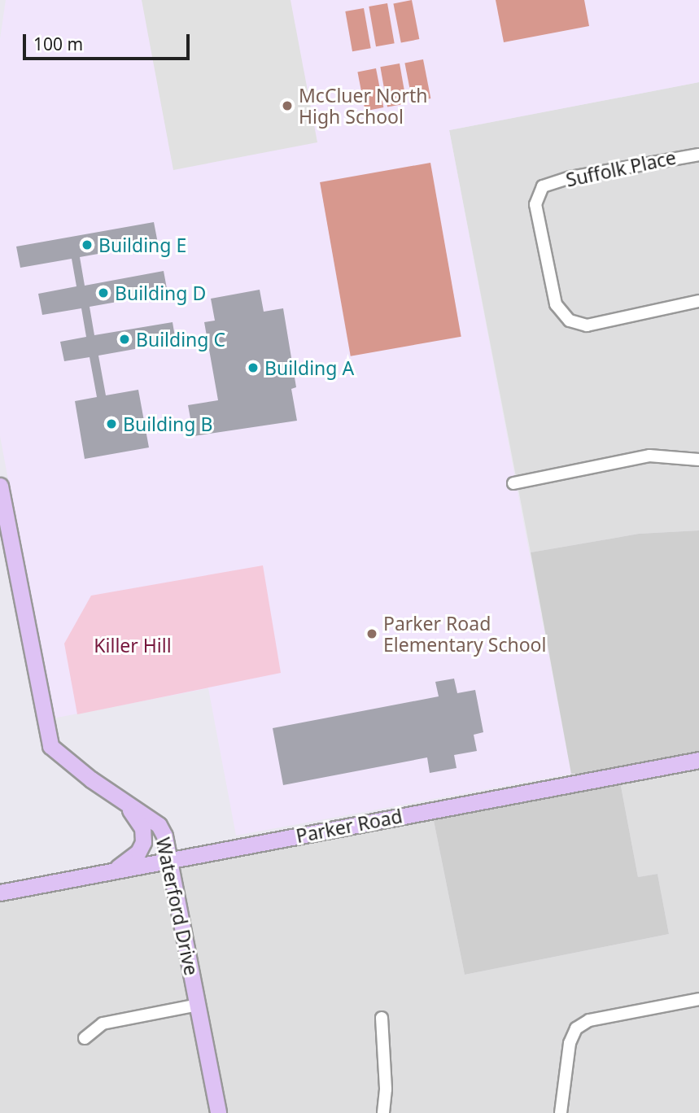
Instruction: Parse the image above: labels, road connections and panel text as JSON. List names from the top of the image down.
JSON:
{
  "streets": {
    "street": ["Suffolk Place", "Parker Road", "Waterford Drive"]
  },
  "crossings": [
    ["Parker Road", "Waterford Drive"]
  ],
  "parks": ["Killer Hill"],
  "places": [
    "McCluer North High School",
    "Building E",
    "Building D",
    "Building C",
    "Building A",
    "Building B",
    "Parker Road Elementary School"
  ],
  "scale_bar": "100 m"
}
